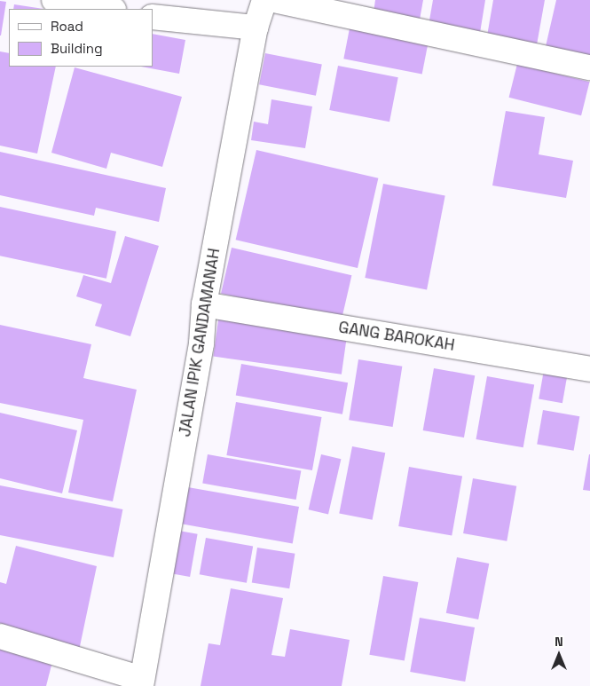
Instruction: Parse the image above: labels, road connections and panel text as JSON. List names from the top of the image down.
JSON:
{
  "streets": {
    "street": ["GANG BAROKAH", "JALAN IPIK GANDAMANAH"]
  },
  "crossings": [
    ["GANG BAROKAH", "JALAN IPIK GANDAMANAH"]
  ],
  "legend": ["Road", "Building"],
  "north": "top"
}
